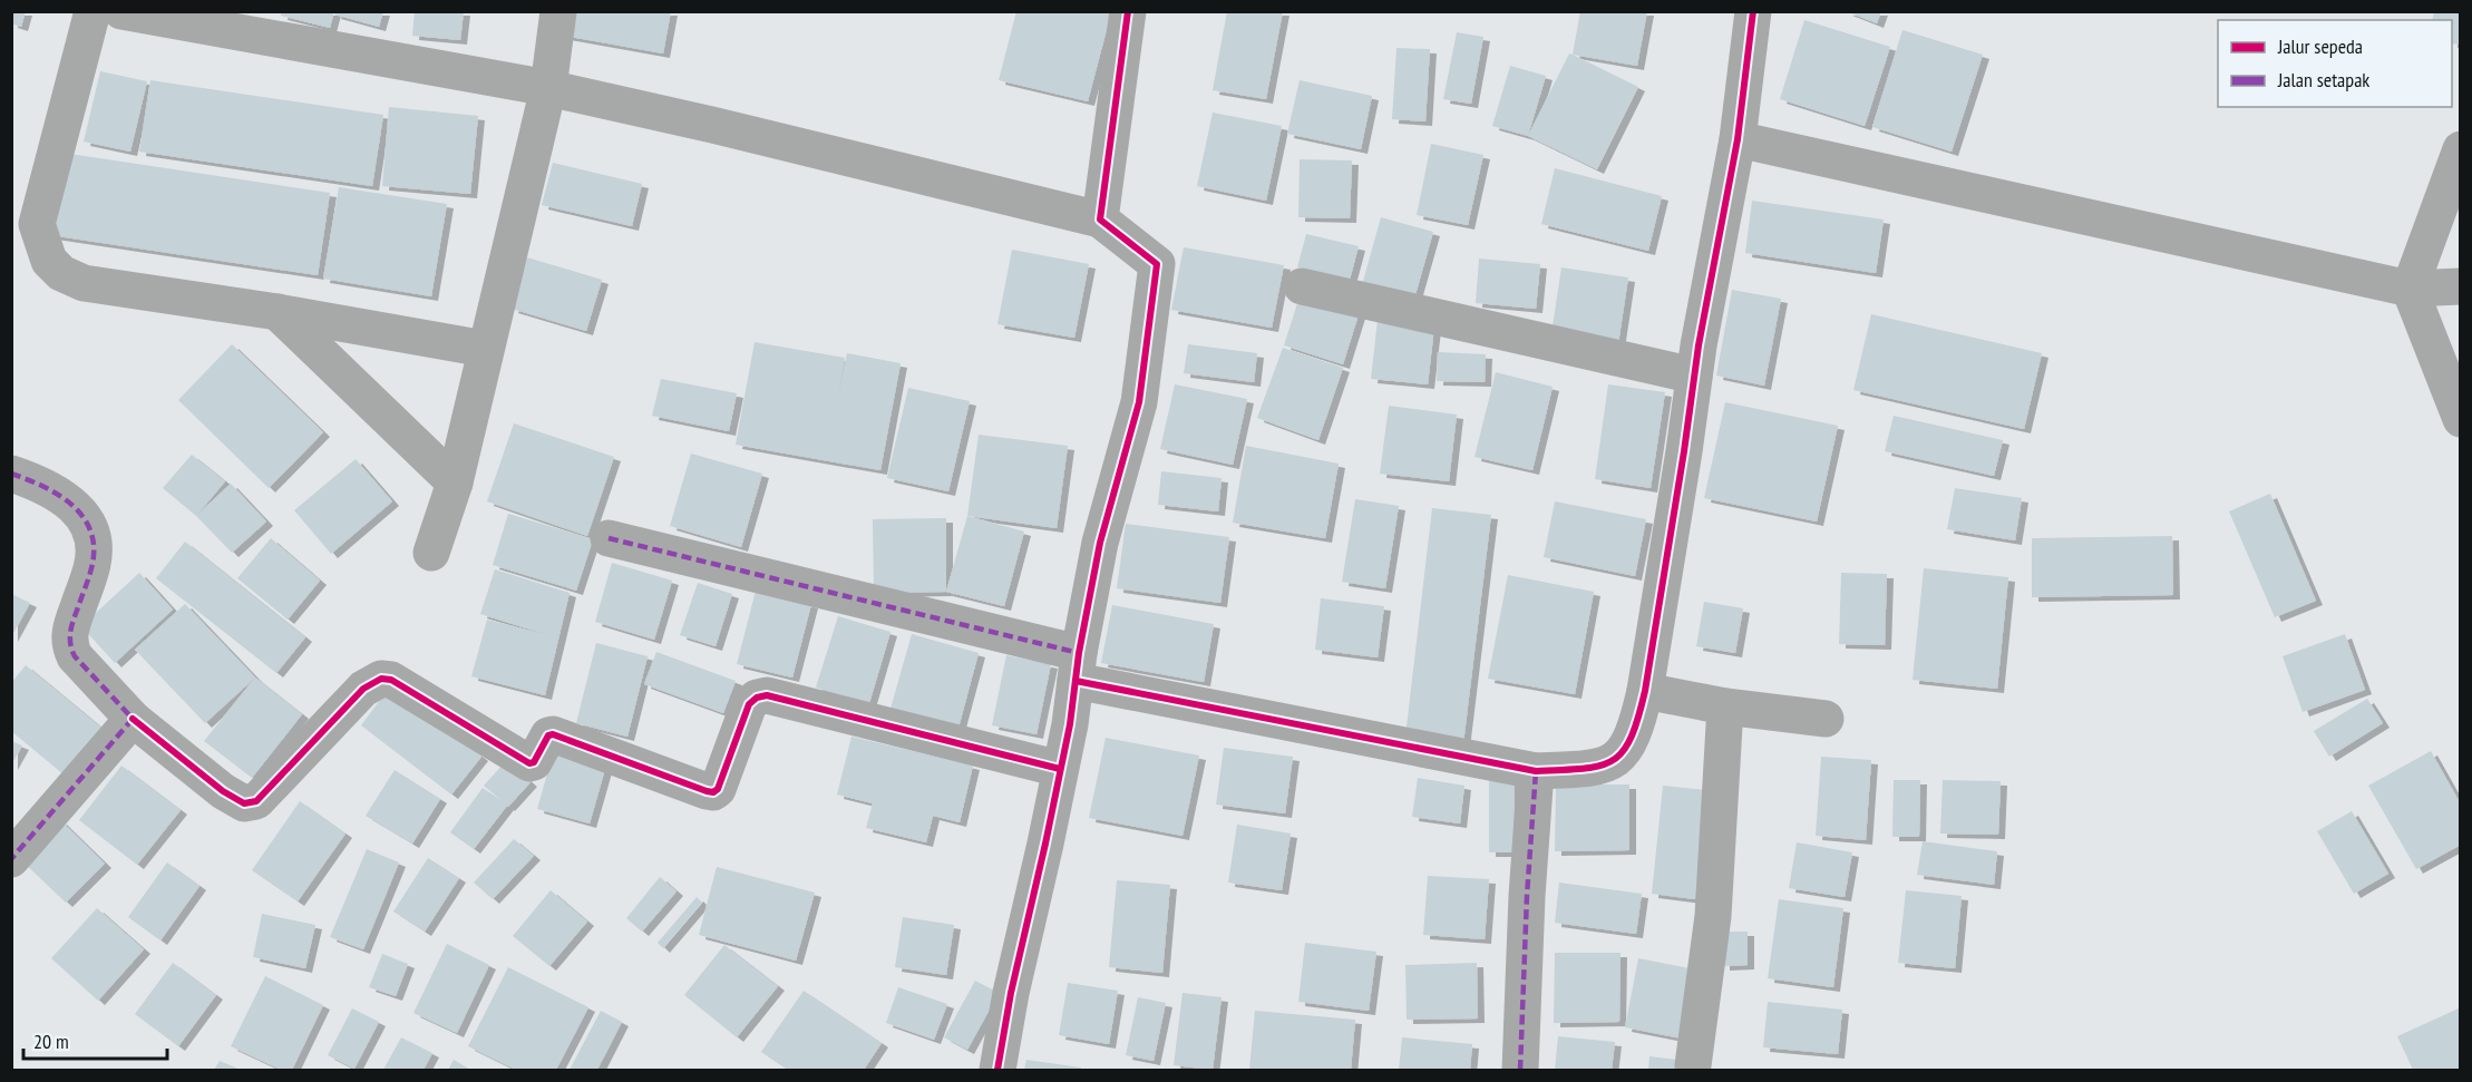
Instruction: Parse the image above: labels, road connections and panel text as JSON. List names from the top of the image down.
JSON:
{
  "legend": ["Jalur sepeda", "Jalan setapak"],
  "scale_bar": "20 m"
}
